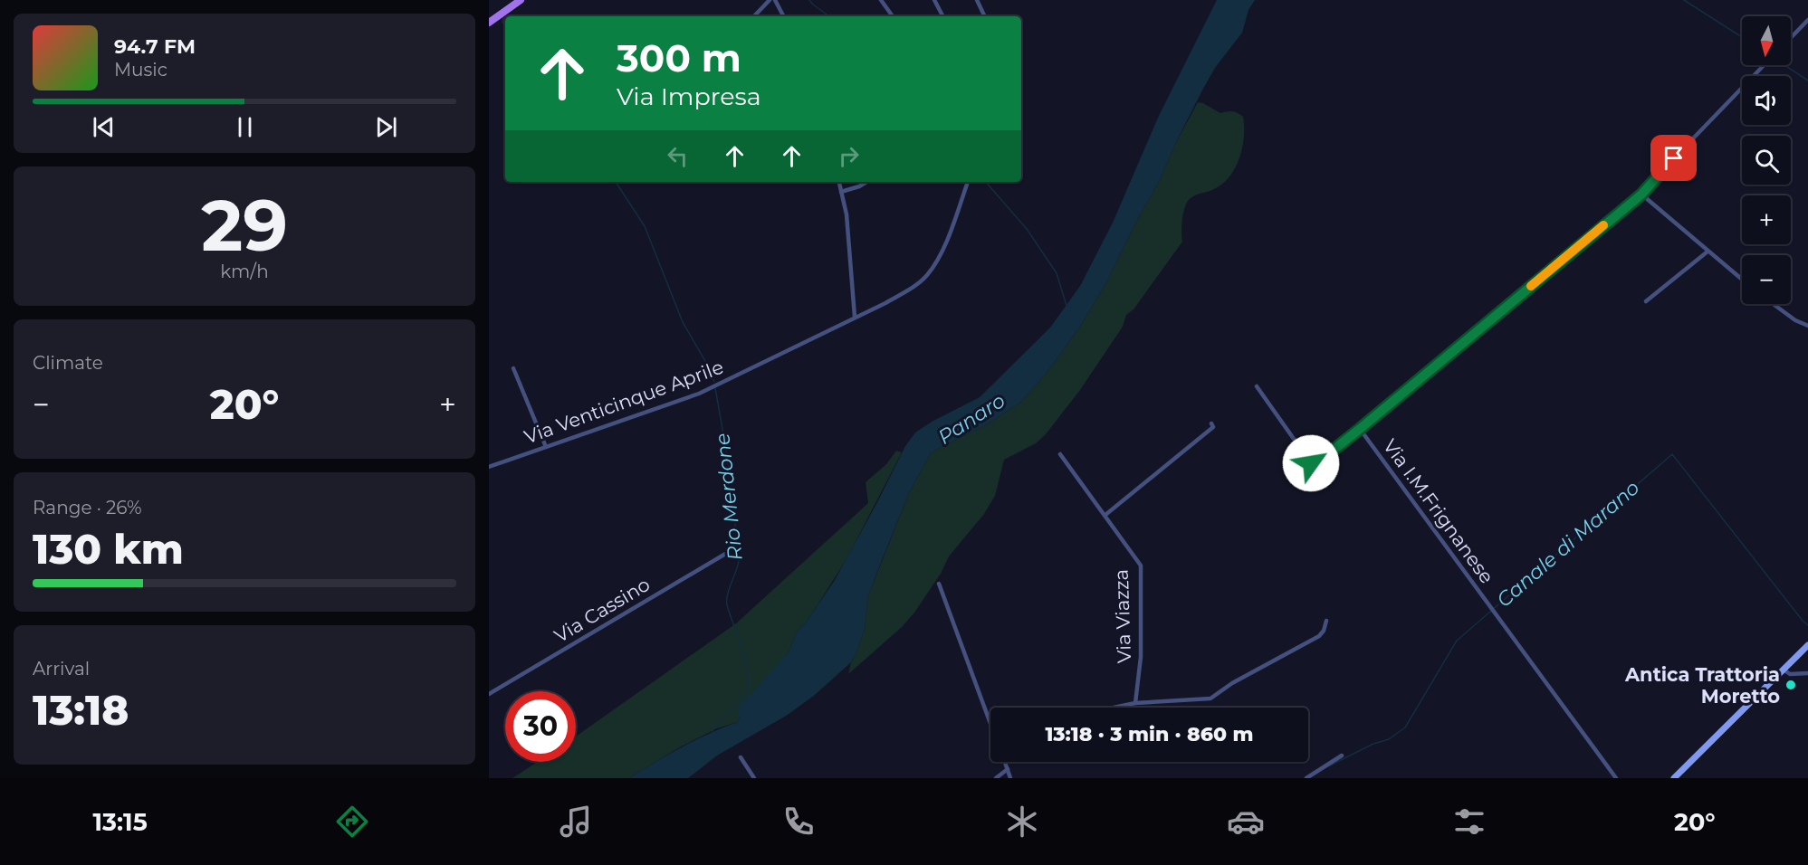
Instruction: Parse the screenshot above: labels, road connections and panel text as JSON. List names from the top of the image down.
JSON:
{
  "streets": {
    "street": [
      "Via Venticinque Aprile",
      "Via I.M.Frignanese",
      "Via Cassino",
      "Via Viazza"
    ]
  },
  "water": ["Panaro", "Rio Merdone", "Canale di Marano"],
  "places": ["Antica Trattoria Moretto"],
  "north": "bottom",
  "page": {
    "map_buttons": ["+", "−"],
    "turn": ["300 m", "Via Impresa"],
    "song": ["94.7 FM", "Music"],
    "tile": [
      ["29", "km/h"],
      "Climate",
      ["Range · 26%", "130 km"],
      ["Arrival", "13:18"]
    ],
    "heat": ["−", "20°", "+"],
    "limit": "30",
    "trip": "13:18 · 3 min · 860 m",
    "tabs": ["13:15", "20°"]
  }
}
